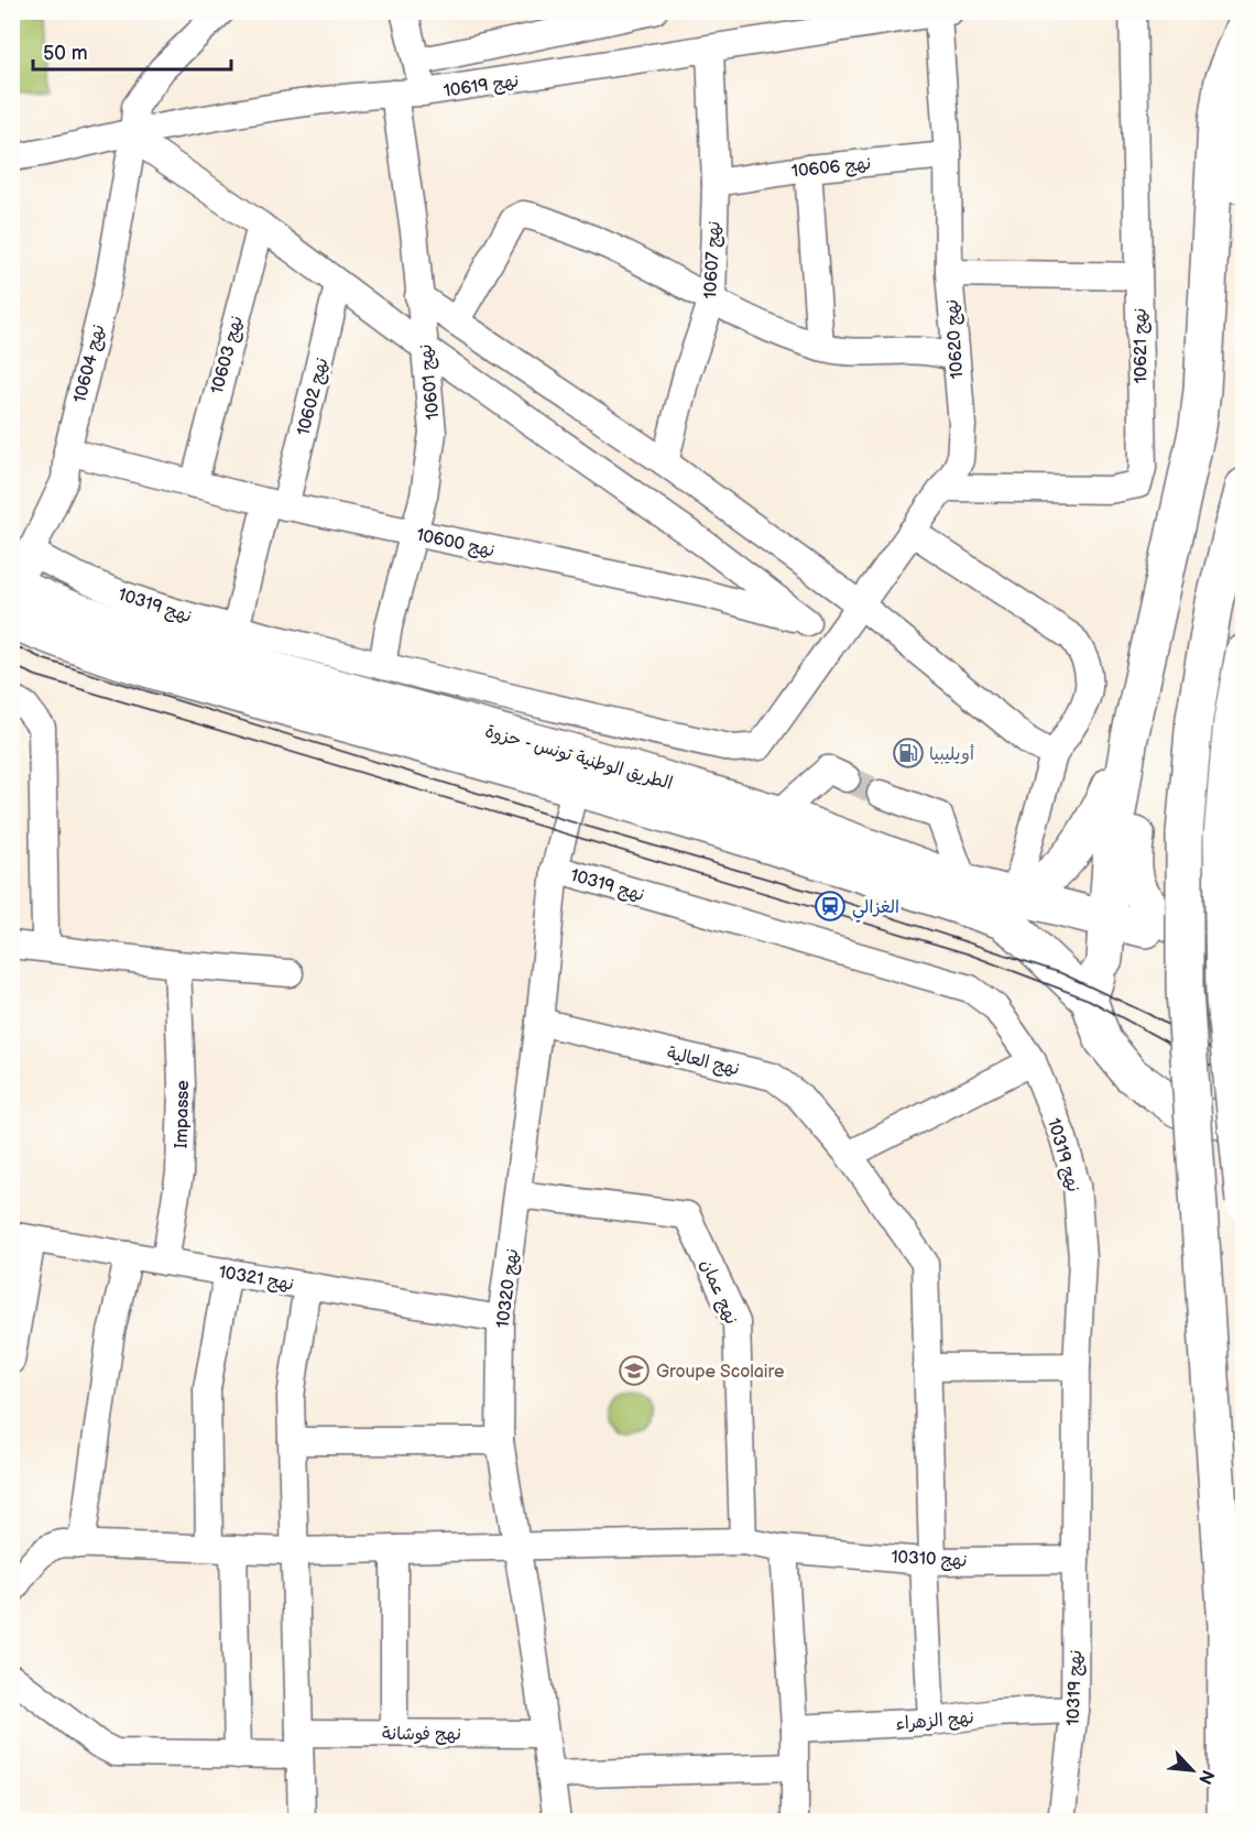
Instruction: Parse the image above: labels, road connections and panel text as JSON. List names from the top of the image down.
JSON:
{
  "streets": {
    "highway": ["الطريق الوطنية تونس - حزوة"],
    "street": [
      "نهج 10619",
      "نهج 10606",
      "نهج 10607",
      "نهج 10620",
      "نهج 10621",
      "نهج 10603",
      "نهج 10604",
      "نهج 10601",
      "نهج 10602",
      "نهج 10600",
      "نهج 10319",
      "نهج العالية",
      "Impasse",
      "نهج 10321",
      "نهج 10320",
      "نهج عمان",
      "نهج 10310",
      "نهج الزهراء",
      "نهج فوشانة"
    ]
  },
  "crossings": [
    ["نهج 10619", "نهج 10607"],
    ["نهج 10619", "نهج 10620"],
    ["نهج 10619", "نهج 10604"],
    ["نهج 10619", "نهج 10601"],
    ["نهج 10606", "نهج 10607"],
    ["نهج 10606", "نهج 10620"],
    ["نهج 10620", "نهج 10621"],
    ["نهج 10620", "نهج 10600"],
    ["نهج 10620", "نهج 10319"],
    ["نهج 10603", "نهج 10600"],
    ["نهج 10604", "نهج 10600"],
    ["نهج 10604", "نهج 10319"],
    ["نهج 10604", "الطريق الوطنية تونس - حزوة"],
    ["نهج 10601", "نهج 10600"],
    ["نهج 10601", "نهج 10319"],
    ["نهج 10602", "نهج 10600"],
    ["نهج 10602", "نهج 10319"],
    ["نهج 10600", "نهج 10319"],
    ["نهج 10319", "نهج 10320"],
    ["نهج 10319", "نهج 10310"],
    ["نهج 10319", "نهج الزهراء"],
    ["الطريق الوطنية تونس - حزوة", "نهج 10320"],
    ["نهج العالية", "نهج 10320"],
    ["نهج العالية", "نهج 10310"],
    ["نهج العالية", "نهج الزهراء"],
    ["Impasse", "نهج 10321"],
    ["نهج 10321", "نهج 10320"],
    ["نهج 10320", "نهج عمان"],
    ["نهج 10320", "نهج 10310"],
    ["نهج 10320", "نهج فوشانة"],
    ["نهج عمان", "نهج 10310"]
  ],
  "places": {
    "fuel station": ["أويليبيا"],
    "station": ["الغزالي"],
    "school or university": ["Groupe Scolaire"]
  },
  "scale_bar": "50 m",
  "north": "bottom right"
}
